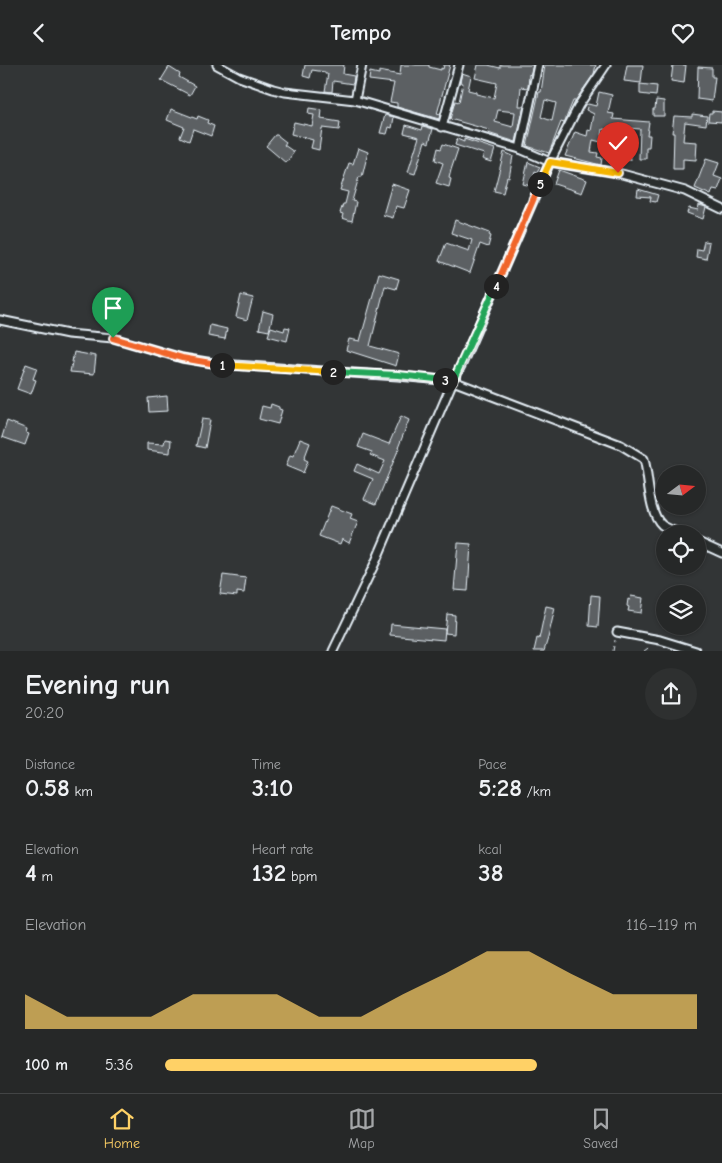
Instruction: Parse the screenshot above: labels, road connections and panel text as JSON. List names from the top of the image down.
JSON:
{
  "north": "right",
  "page": {
    "header": "Tempo",
    "pins": [
      "5",
      "4",
      "1",
      "2",
      "3"
    ],
    "heading": ["Evening run", "20:20"],
    "stats": [
      ["Distance", "0.58 km"],
      ["Time", "3:10"],
      ["Pace", "5:28 /km"],
      ["Elevation", "4 m"],
      ["Heart rate", "132 bpm"],
      ["kcal", "38"]
    ],
    "chart": ["Elevation", "116–119 m"],
    "list": [
      {
        "name": "100 m",
        "note": "5:36"
      }
    ],
    "tabs": ["Home", "Map", "Saved"]
  }
}
